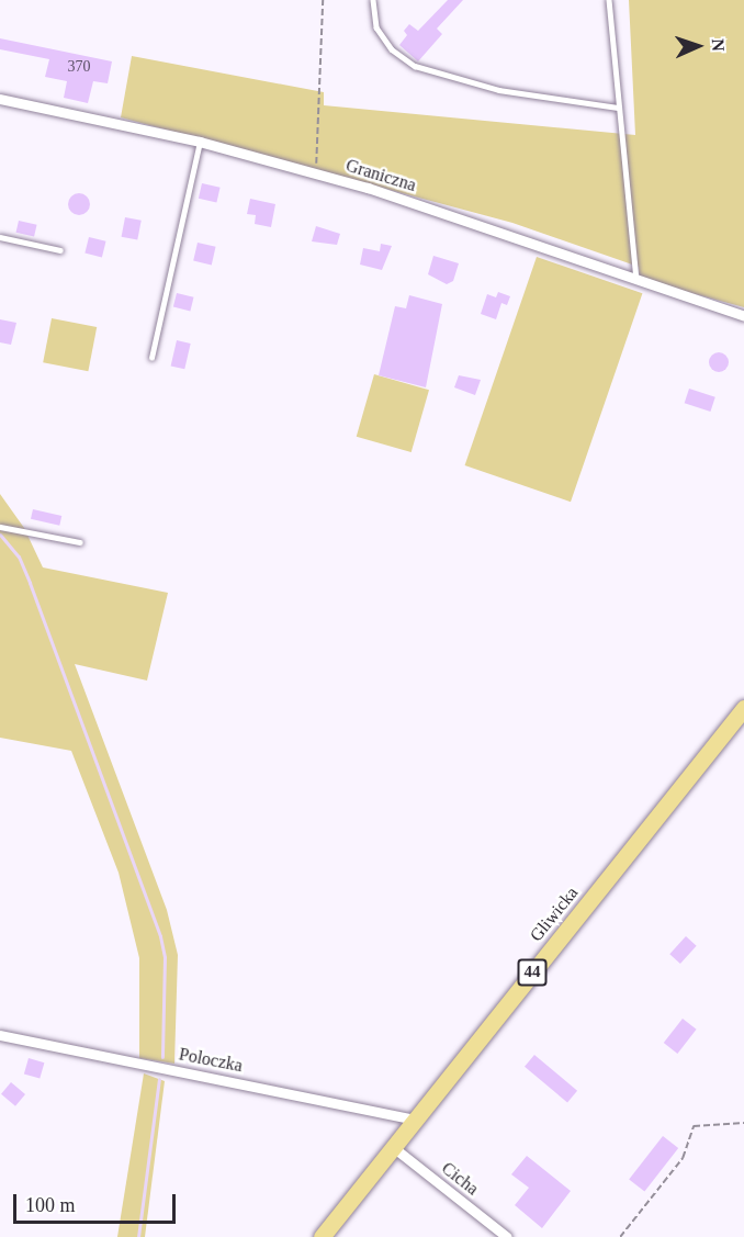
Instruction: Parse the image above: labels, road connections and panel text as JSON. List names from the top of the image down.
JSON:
{
  "streets": {
    "main road": ["Gliwicka", "44"],
    "street": ["Graniczna", "Poloczka", "Cicha"]
  },
  "crossings": [
    ["Gliwicka", "Poloczka"],
    ["Gliwicka", "Cicha"]
  ],
  "house_numbers": ["370"],
  "scale_bar": "100 m",
  "north": "right"
}
